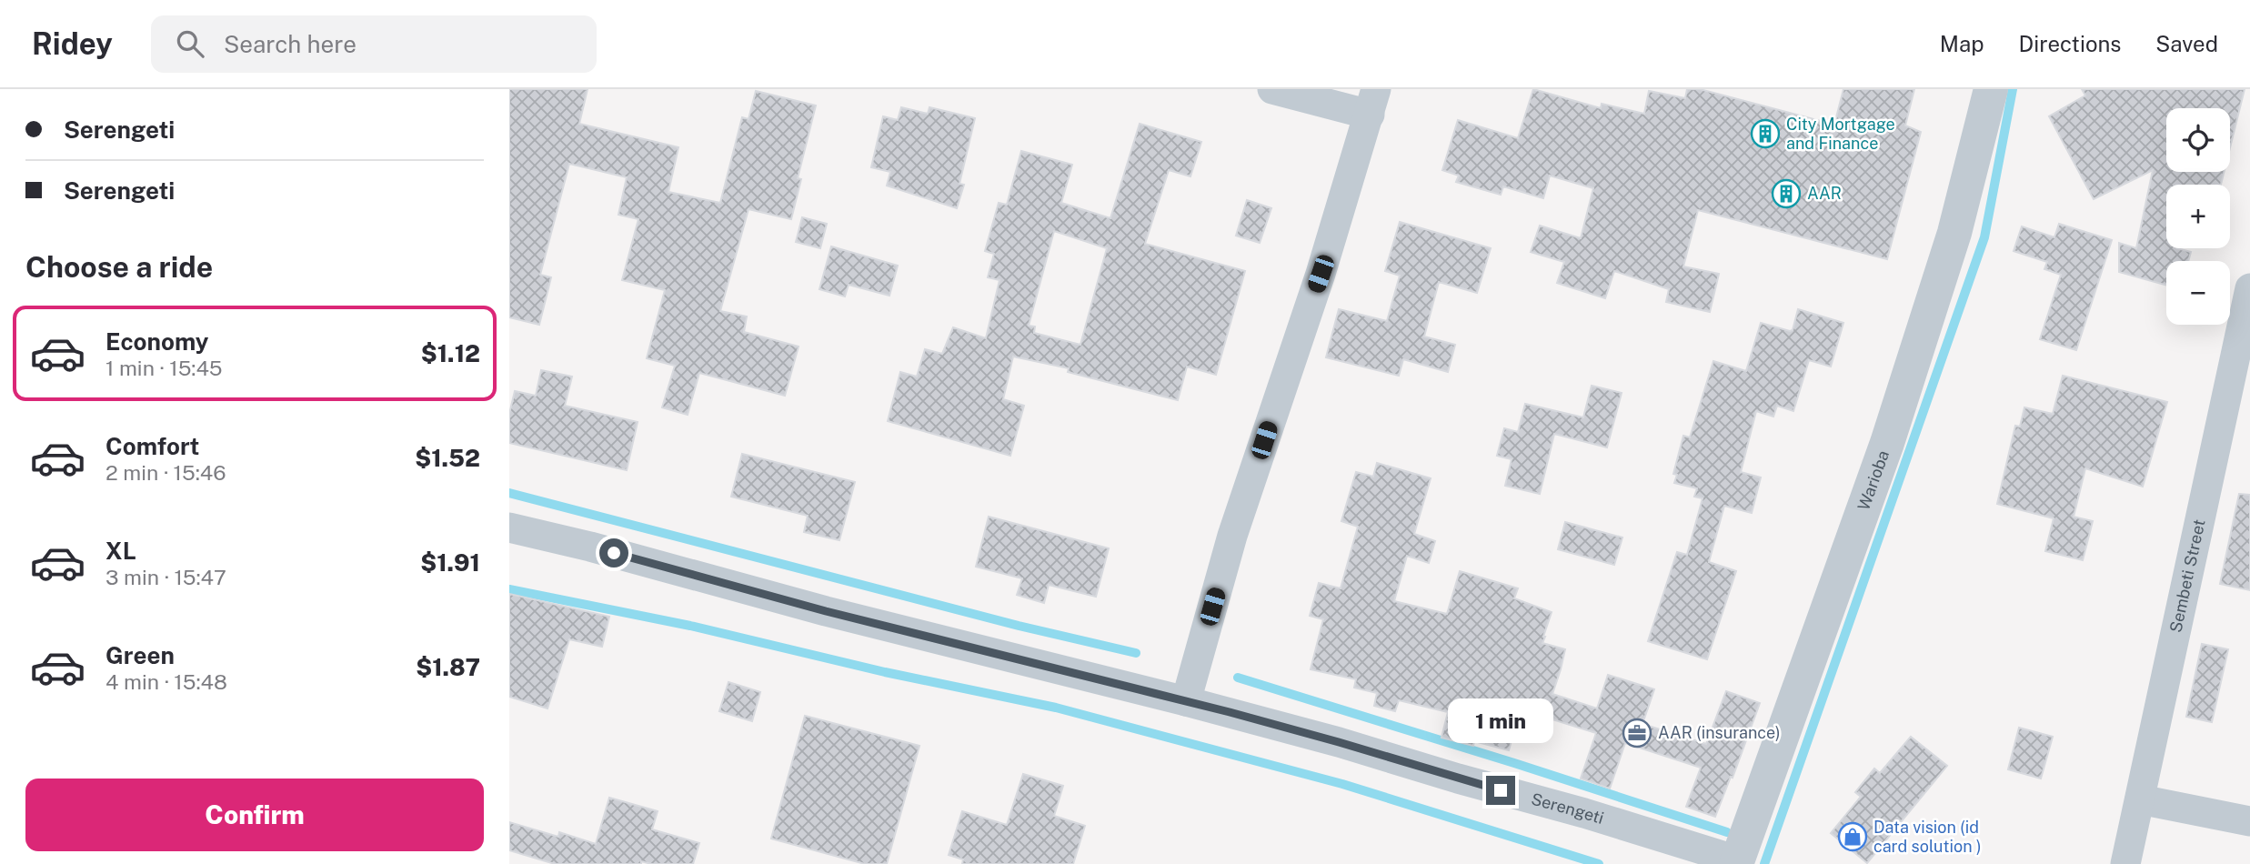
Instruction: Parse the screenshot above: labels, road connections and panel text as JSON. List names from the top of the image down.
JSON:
{
  "streets": {
    "street": ["Warioba", "Sembeti Street", "Serengeti"]
  },
  "crossings": [
    ["Warioba", "Serengeti"]
  ],
  "places": {
    "building": ["City Mortgage and Finance", "AAR"],
    "office": ["AAR (insurance)"],
    "shop": ["Data vision (id card solution )"]
  },
  "page": {
    "header": "Ridey",
    "search": "Search here",
    "nav": ["Map", "Directions", "Saved"],
    "banner": ["Serengeti", "Serengeti"],
    "map_buttons": ["+", "−"],
    "heading": "Choose a ride",
    "list": [
      {
        "name": "Economy",
        "note": "1 min · 15:45",
        "value": "$1.12"
      },
      {
        "name": "Comfort",
        "note": "2 min · 15:46",
        "value": "$1.52"
      },
      {
        "name": "XL",
        "note": "3 min · 15:47",
        "value": "$1.91"
      },
      {
        "name": "Green",
        "note": "4 min · 15:48",
        "value": "$1.87"
      }
    ],
    "bubble": "1 min",
    "buttons": "Confirm"
  }
}
